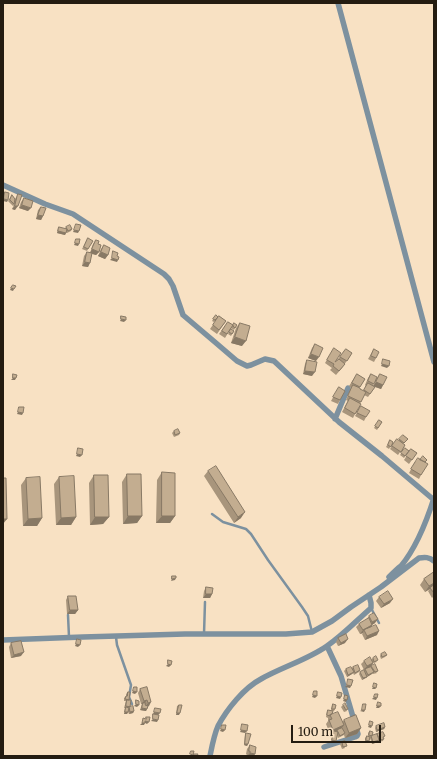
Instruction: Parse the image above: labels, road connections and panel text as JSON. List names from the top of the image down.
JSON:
{
  "scale_bar": "100 m"
}
